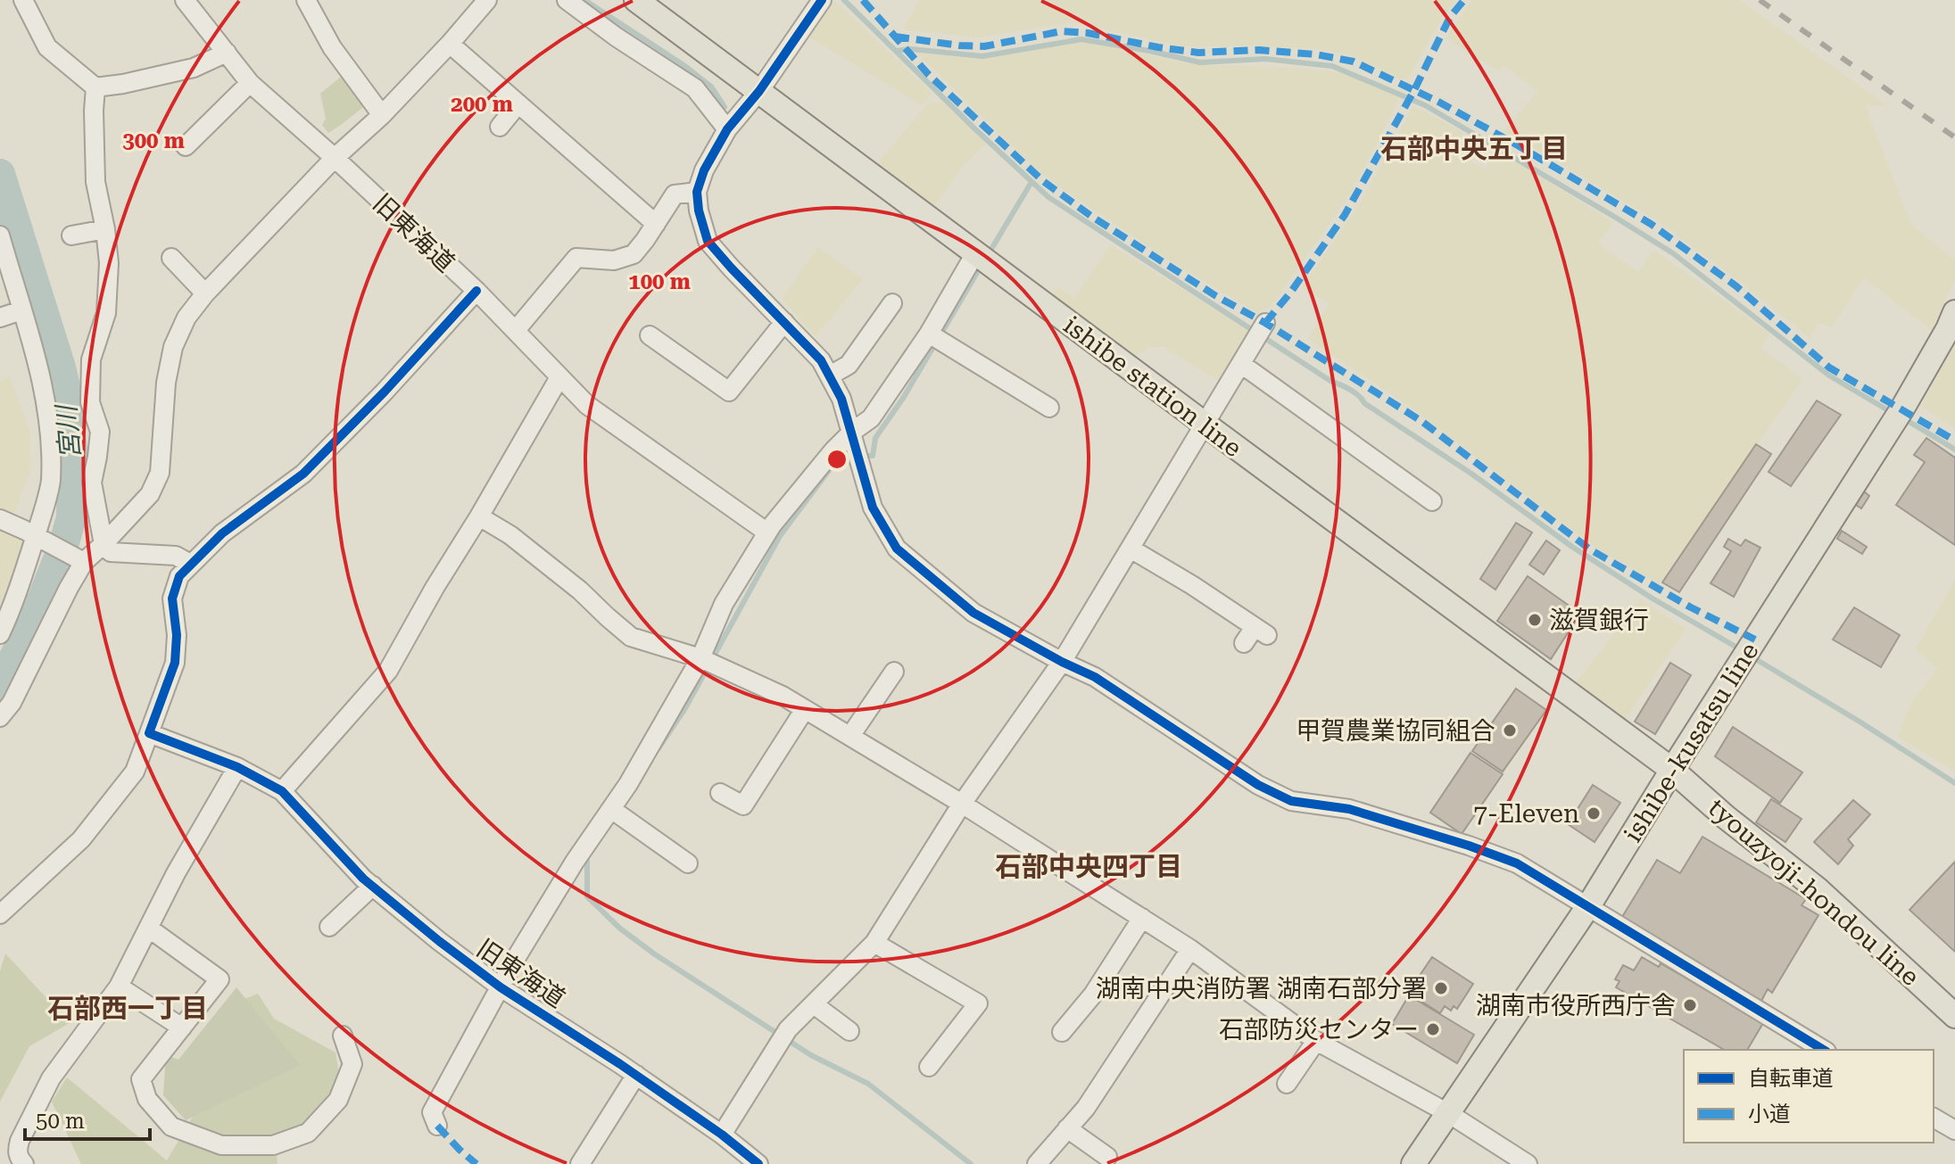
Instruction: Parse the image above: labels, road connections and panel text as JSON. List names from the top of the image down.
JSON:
{
  "streets": {
    "main road": ["ishibe station line", "ishibe-kusatsu line", "tyouzyoji-hondou line"],
    "street": ["旧東海道"]
  },
  "crossings": [
    ["ishibe station line", "ishibe-kusatsu line"],
    ["ishibe station line", "tyouzyoji-hondou line"],
    ["ishibe-kusatsu line", "tyouzyoji-hondou line"]
  ],
  "districts": ["石部中央五丁目", "石部中央四丁目", "石部西一丁目"],
  "water": ["宮川"],
  "places": [
    "滋賀銀行",
    "甲賀農業協同組合",
    "7-Eleven",
    "湖南中央消防署 湖南石部分署",
    "湖南市役所西庁舎",
    "石部防災センター"
  ],
  "legend": ["自転車道", "小道"],
  "scale_bar": "50 m",
  "rings": ["200 m", "300 m", "100 m"]
}
